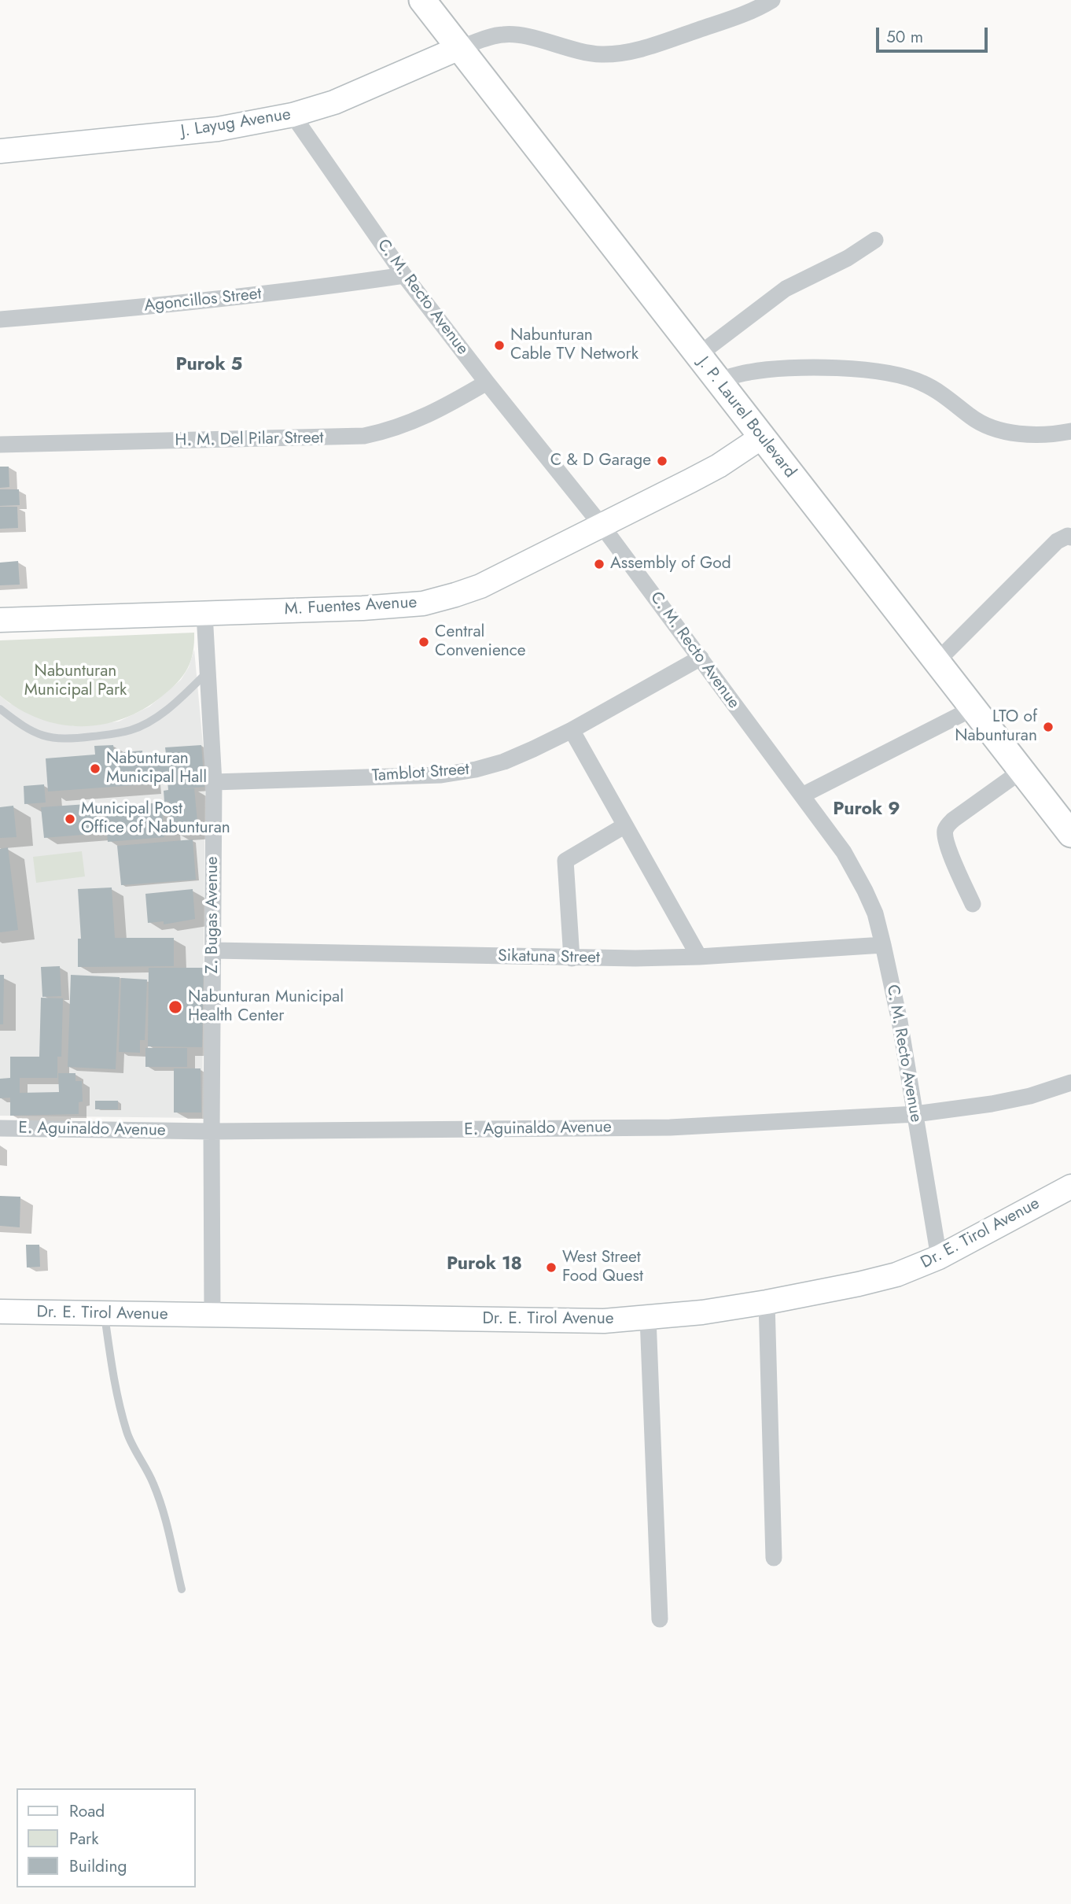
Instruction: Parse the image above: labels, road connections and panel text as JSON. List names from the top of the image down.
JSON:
{
  "streets": {
    "main road": ["J. P. Laurel Boulevard"],
    "street": [
      "J. Layug Avenue",
      "C. M. Recto Avenue",
      "Agoncillos Street",
      "H. M. Del Pilar Street",
      "M. Fuentes Avenue",
      "Tamblot Street",
      "Z. Bugas Avenue",
      "Sikatuna Street",
      "E. Aguinaldo Avenue",
      "Dr. E. Tirol Avenue"
    ]
  },
  "crossings": [
    ["J. Layug Avenue", "C. M. Recto Avenue"],
    ["J. Layug Avenue", "J. P. Laurel Boulevard"],
    ["C. M. Recto Avenue", "Agoncillos Street"],
    ["C. M. Recto Avenue", "H. M. Del Pilar Street"],
    ["C. M. Recto Avenue", "M. Fuentes Avenue"],
    ["C. M. Recto Avenue", "Tamblot Street"],
    ["C. M. Recto Avenue", "Sikatuna Street"],
    ["C. M. Recto Avenue", "E. Aguinaldo Avenue"],
    ["C. M. Recto Avenue", "Dr. E. Tirol Avenue"],
    ["J. P. Laurel Boulevard", "M. Fuentes Avenue"],
    ["M. Fuentes Avenue", "Z. Bugas Avenue"],
    ["Tamblot Street", "Z. Bugas Avenue"],
    ["Z. Bugas Avenue", "Sikatuna Street"],
    ["Z. Bugas Avenue", "E. Aguinaldo Avenue"],
    ["Z. Bugas Avenue", "Dr. E. Tirol Avenue"]
  ],
  "districts": ["Purok 5", "Purok 9", "Purok 18"],
  "parks": ["Nabunturan Municipal Park"],
  "places": [
    "Nabunturan Cable TV Network",
    "C & D Garage",
    "Assembly of God",
    "Central Convenience",
    "LTO of Nabunturan",
    "Nabunturan Municipal Hall",
    "Municipal Post Office of Nabunturan",
    "Nabunturan Municipal Health Center",
    "West Street Food Quest"
  ],
  "legend": ["Road", "Park", "Building"],
  "scale_bar": "50 m"
}
